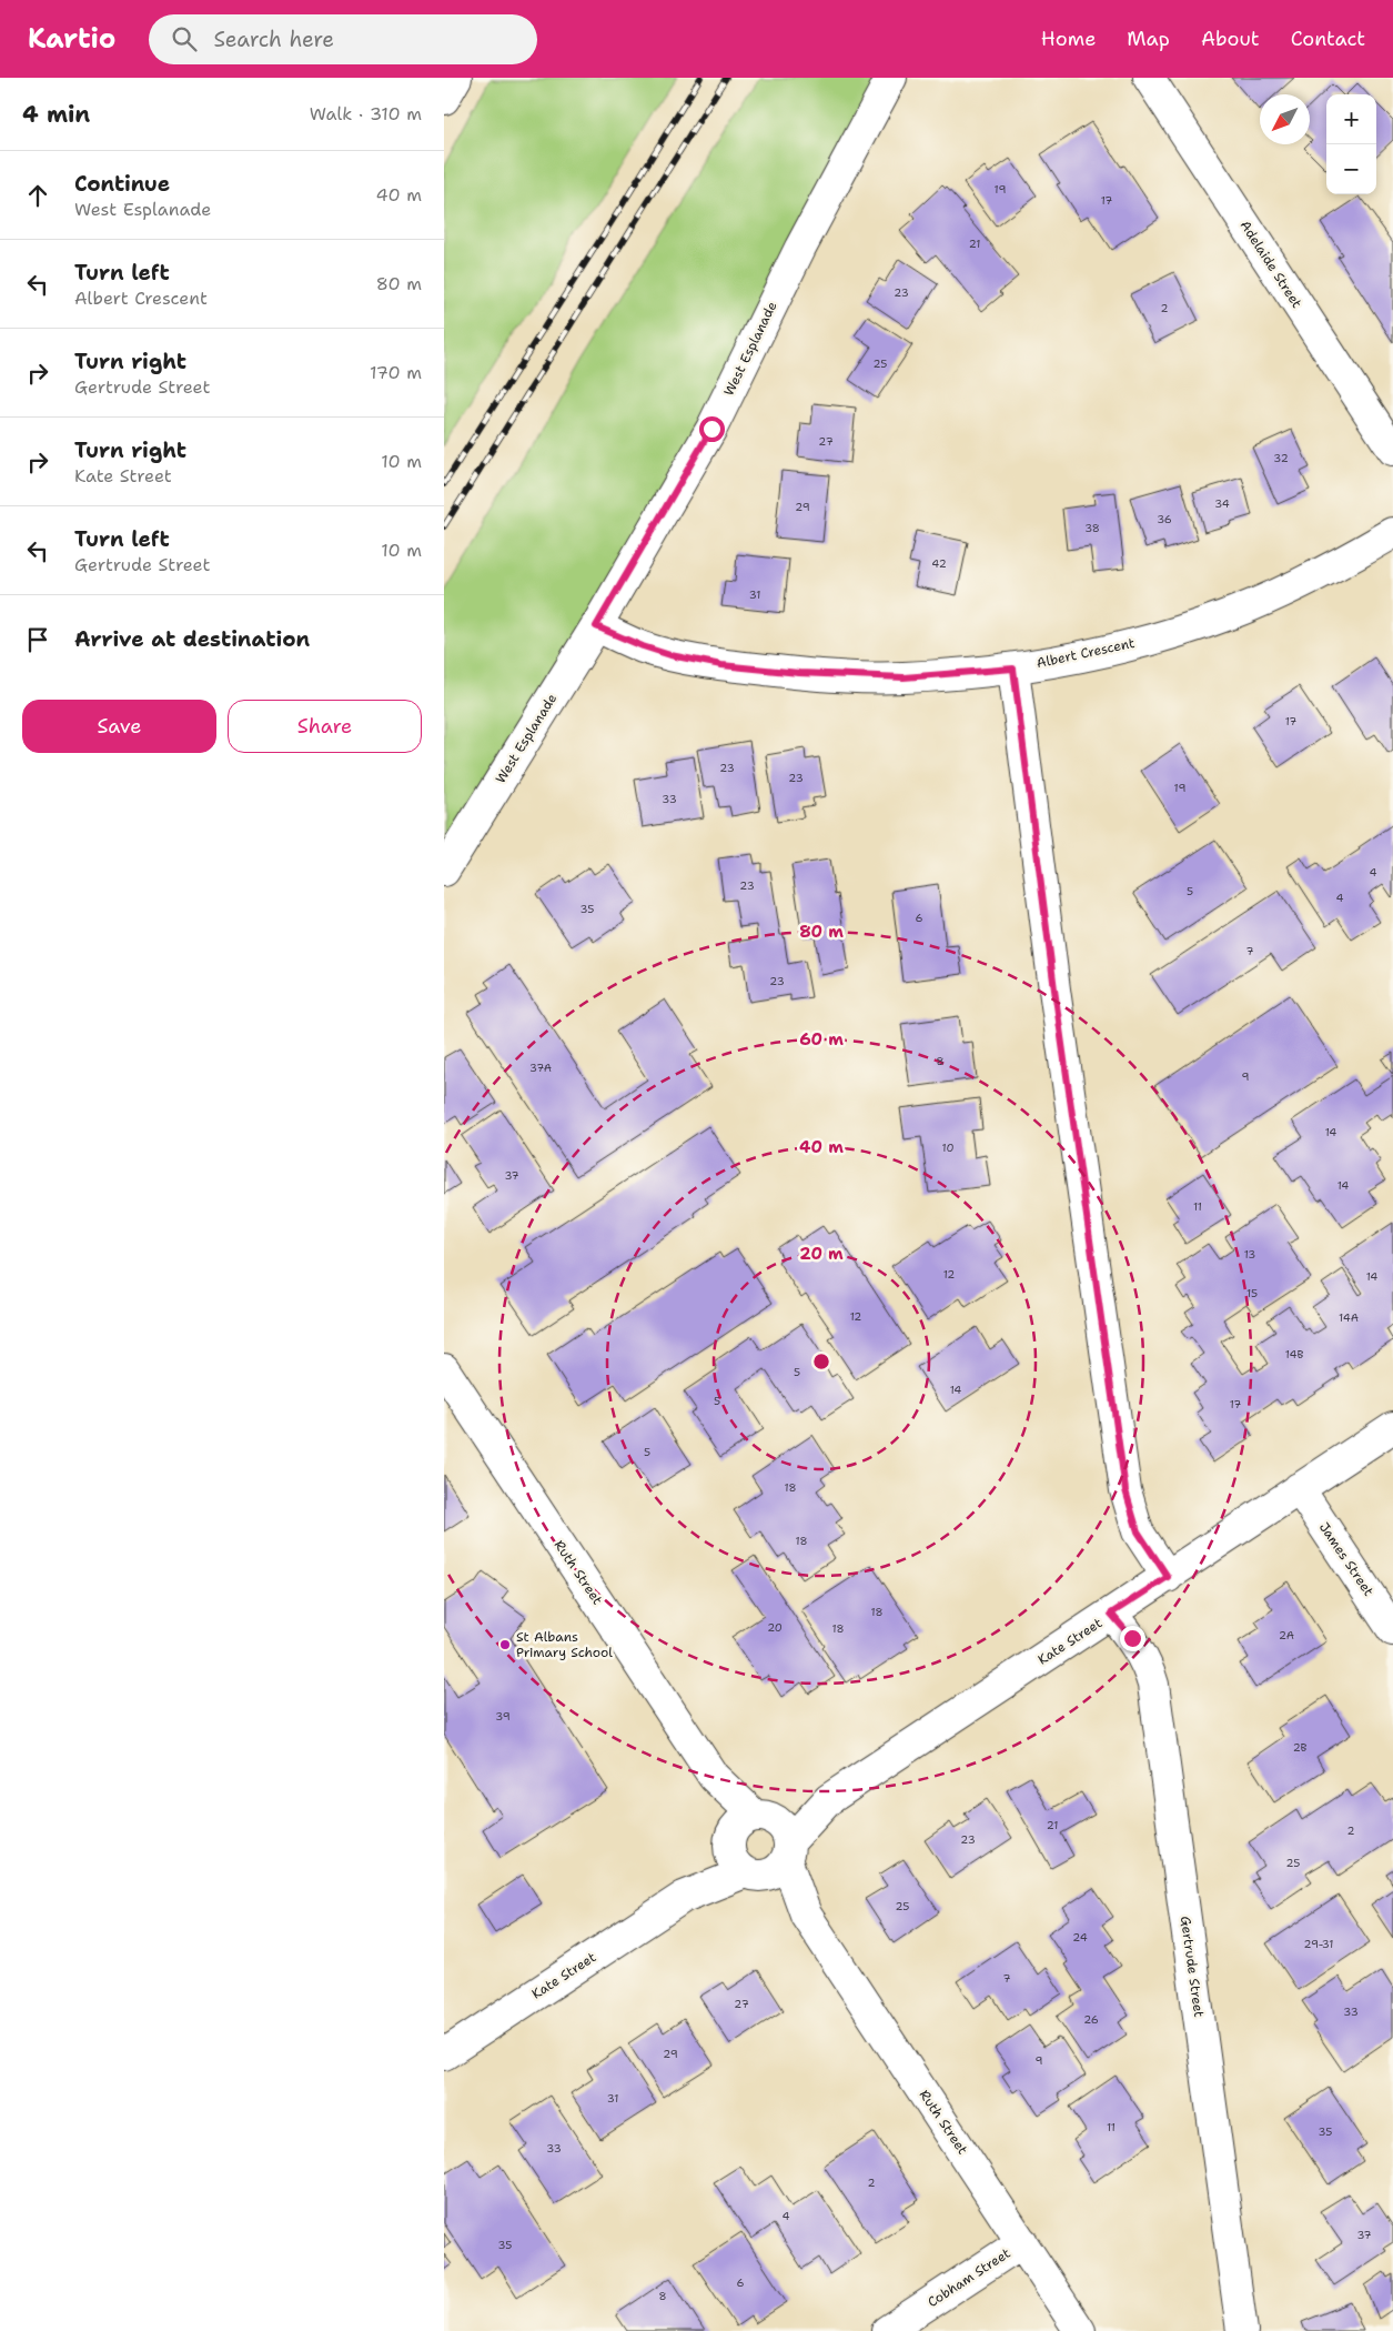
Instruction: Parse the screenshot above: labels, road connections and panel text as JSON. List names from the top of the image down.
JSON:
{
  "streets": {
    "street": [
      "Adelaide Street",
      "West Esplanade",
      "Albert Crescent",
      "James Street",
      "Ruth Street",
      "Kate Street",
      "Gertrude Street",
      "Cobham Street"
    ]
  },
  "crossings": [
    ["West Esplanade", "Albert Crescent"],
    ["James Street", "Kate Street"],
    ["Ruth Street", "Kate Street"],
    ["Ruth Street", "Cobham Street"],
    ["Kate Street", "Gertrude Street"]
  ],
  "places": ["St Albans Primary School"],
  "house_numbers": [
    "19",
    "17",
    "21",
    "23",
    "2",
    "25",
    "27",
    "32",
    "34",
    "29",
    "36",
    "38",
    "42",
    "31",
    "17",
    "23",
    "23",
    "19",
    "33",
    "4",
    "23",
    "5",
    "4",
    "35",
    "6",
    "7",
    "23",
    "8",
    "37A",
    "9",
    "14",
    "10",
    "37",
    "14",
    "11",
    "13",
    "12",
    "14",
    "15",
    "12",
    "14A",
    "14B",
    "5",
    "14",
    "5",
    "17",
    "5",
    "18",
    "18",
    "18",
    "20",
    "18",
    "2A",
    "39",
    "2B",
    "21",
    "2",
    "23",
    "25",
    "25",
    "24",
    "29-31",
    "7",
    "27",
    "33",
    "26",
    "29",
    "9",
    "31",
    "11",
    "35",
    "33",
    "2",
    "4",
    "37",
    "35",
    "6",
    "8"
  ],
  "north": "bottom left",
  "page": {
    "header": "Kartio",
    "search": "Search here",
    "nav": [
      "Home",
      "Map",
      "About",
      "Contact"
    ],
    "heading": ["4 min", "Walk · 310 m"],
    "map_buttons": ["+", "−"],
    "list": [
      ["Continue", "West Esplanade", "40 m"],
      ["Turn left", "Albert Crescent", "80 m"],
      ["Turn right", "Gertrude Street", "170 m"],
      ["Turn right", "Kate Street", "10 m"],
      ["Turn left", "Gertrude Street", "10 m"],
      "Arrive at destination"
    ],
    "buttons": ["Save", "Share"]
  },
  "rings": [
    "80 m",
    "60 m",
    "40 m",
    "20 m"
  ]
}
